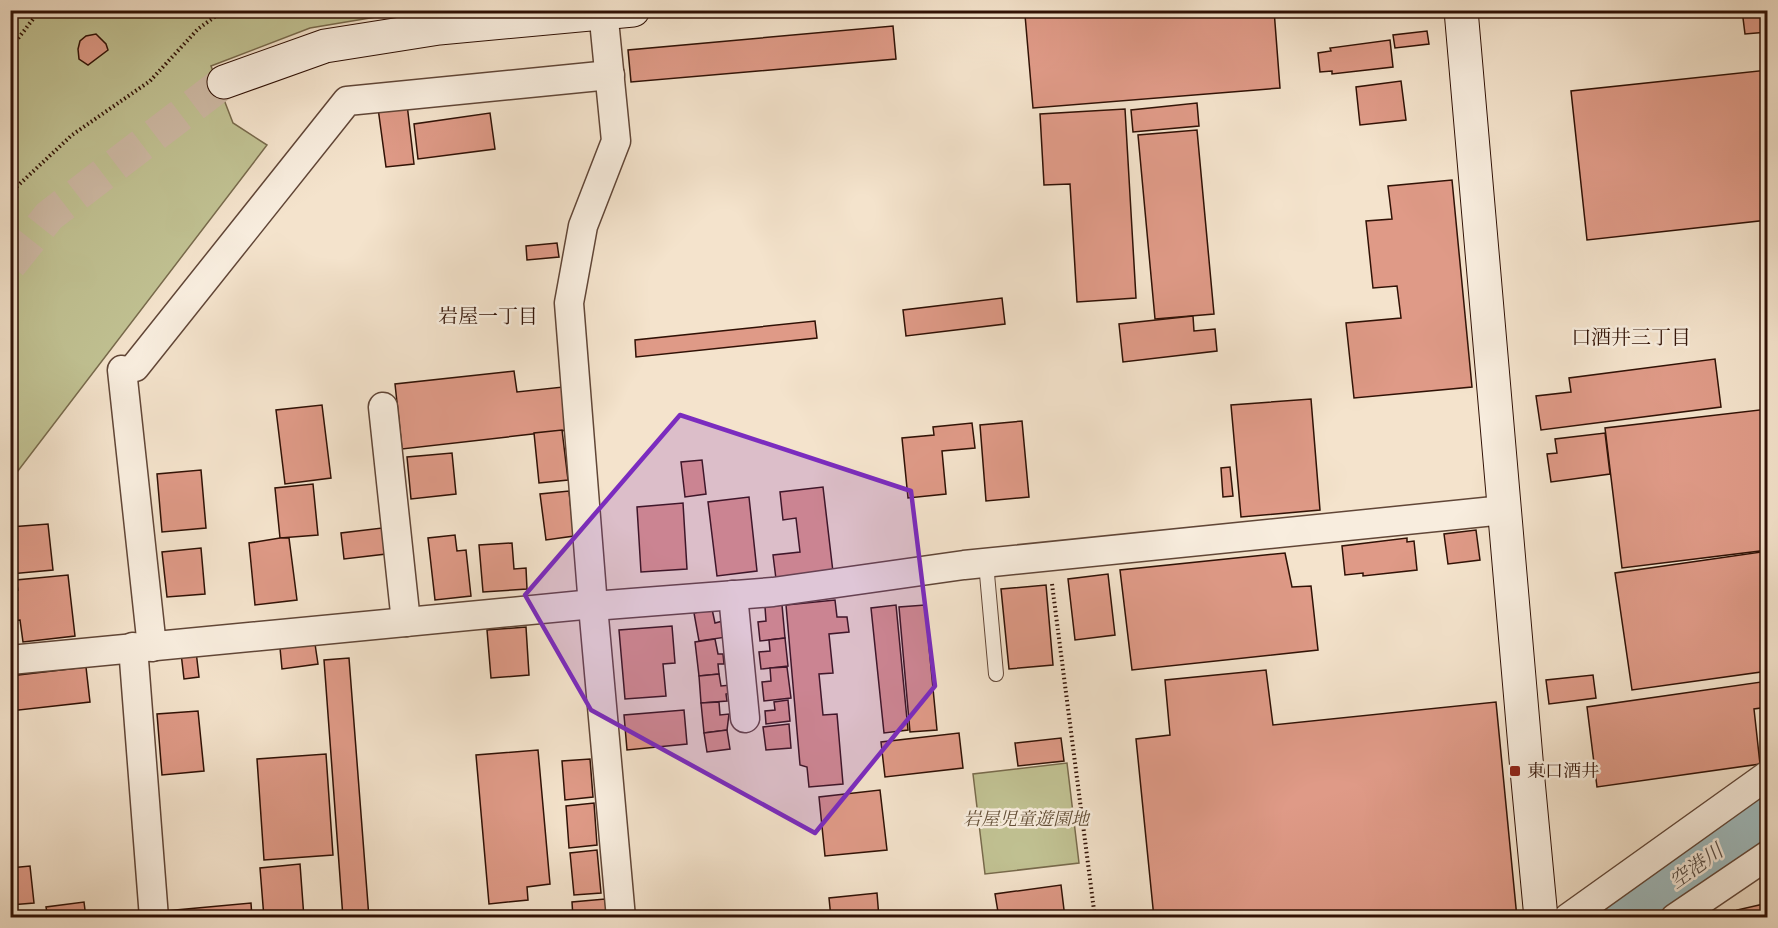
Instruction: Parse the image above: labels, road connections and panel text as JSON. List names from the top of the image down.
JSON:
{
  "districts": ["岩屋一丁目", "口酒井三丁目"],
  "water": ["空港川"],
  "parks": ["岩屋児童遊園地"],
  "places": {
    "transit": ["東口酒井"]
  }
}
